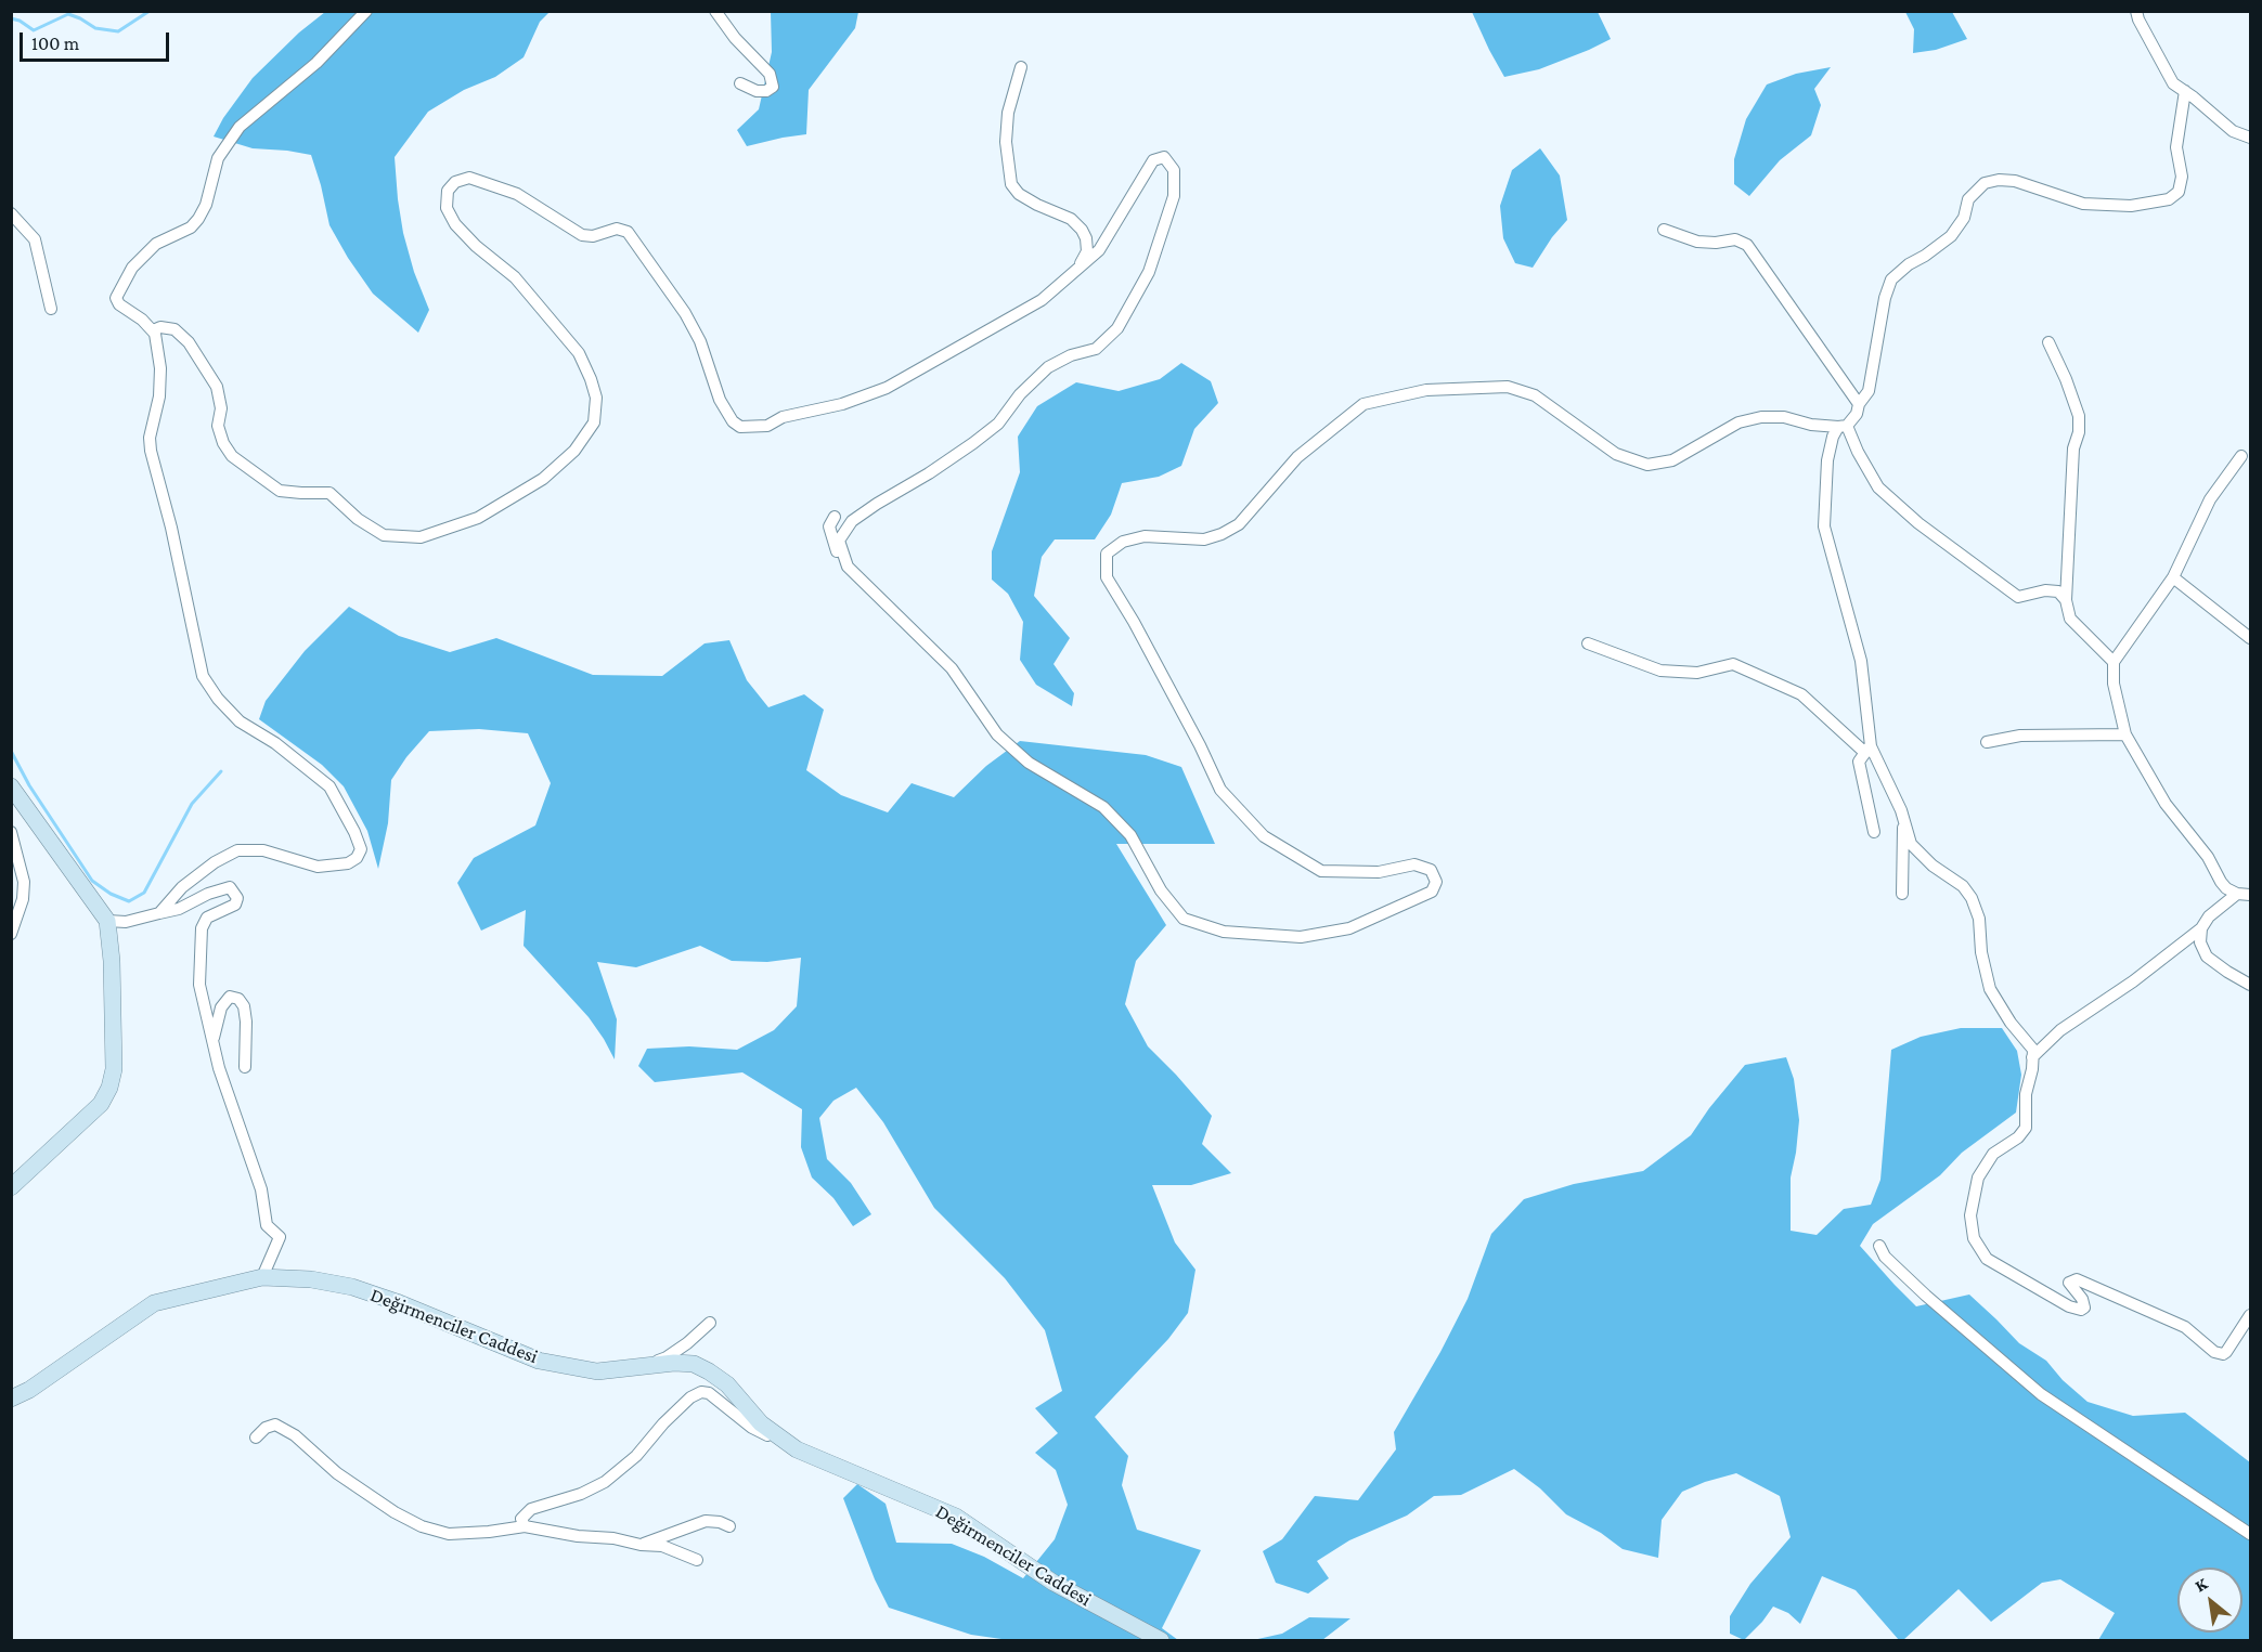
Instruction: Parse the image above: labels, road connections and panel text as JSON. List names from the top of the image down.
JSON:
{
  "streets": {
    "main road": ["Değirmenciler Caddesi"]
  },
  "scale_bar": "100 m",
  "north": "top left"
}
